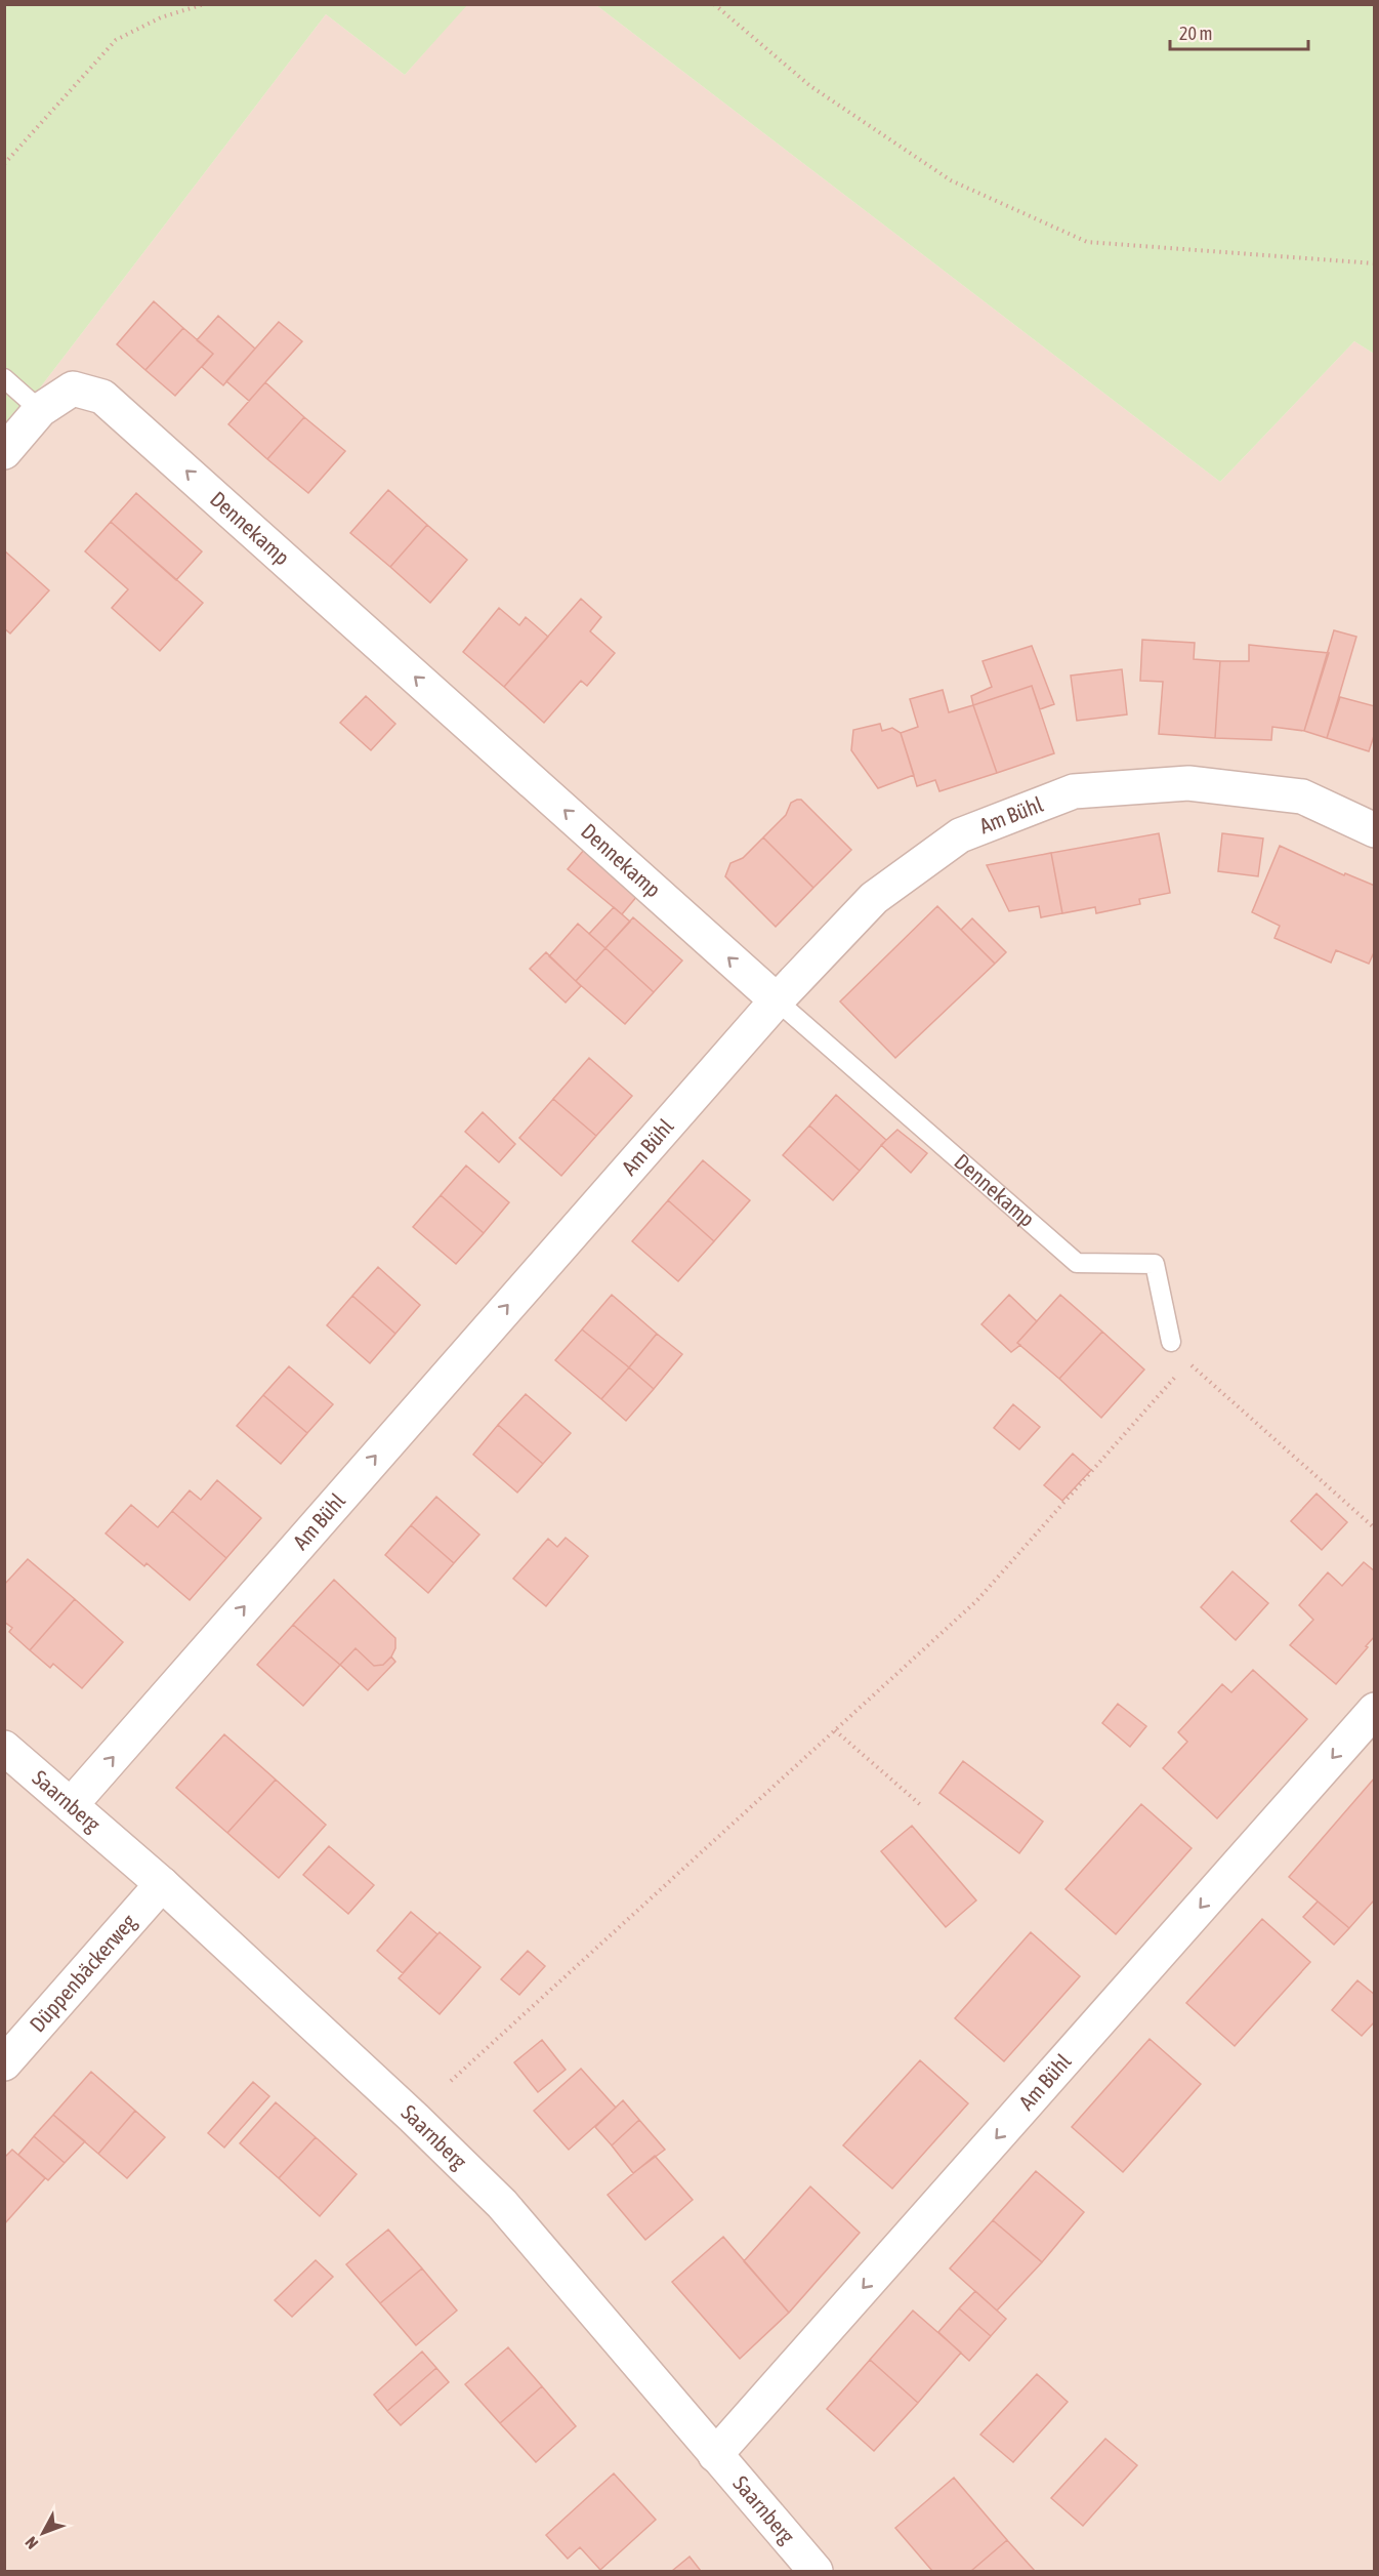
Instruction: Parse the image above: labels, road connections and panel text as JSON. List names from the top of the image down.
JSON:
{
  "streets": {
    "street": [
      "Dennekamp",
      "Am Bühl",
      "Saarnberg",
      "Düppenbäckerweg"
    ]
  },
  "crossings": [
    ["Dennekamp", "Am Bühl"],
    ["Am Bühl", "Saarnberg"],
    ["Saarnberg", "Düppenbäckerweg"]
  ],
  "one_way": ["Dennekamp"],
  "scale_bar": "20 m",
  "north": "bottom left"
}
